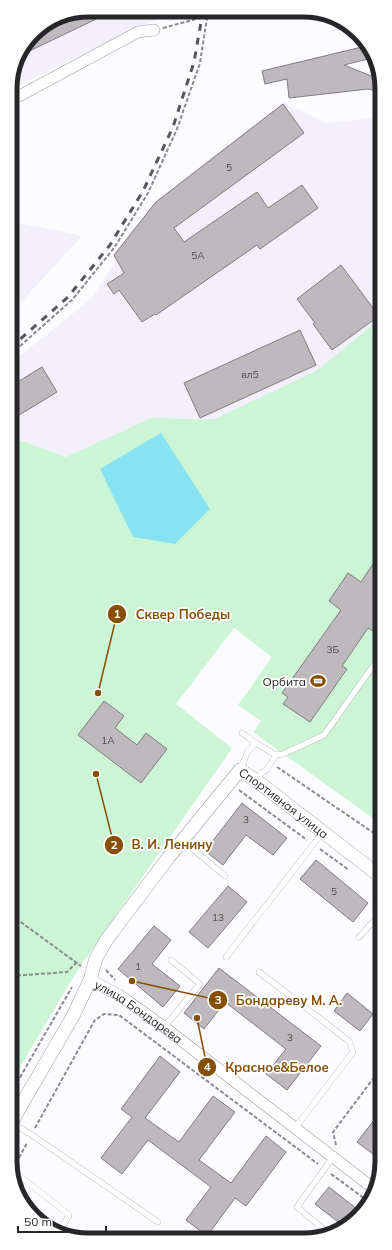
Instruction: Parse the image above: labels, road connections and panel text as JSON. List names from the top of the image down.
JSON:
{
  "streets": {
    "street": ["Спортивная улица", "улица Бондарева"]
  },
  "crossings": [
    ["Спортивная улица", "улица Бондарева"]
  ],
  "places": {
    "sports": ["Орбита"],
    "other": [
      "Сквер Победы",
      "В. И. Ленину",
      "Бондареву М. А.",
      "Красное&Белое"
    ]
  },
  "house_numbers": [
    "5",
    "5А",
    "вл5",
    "3Б",
    "1А",
    "3",
    "5",
    "13",
    "1",
    "3"
  ],
  "scale_bar": "50 m"
}
